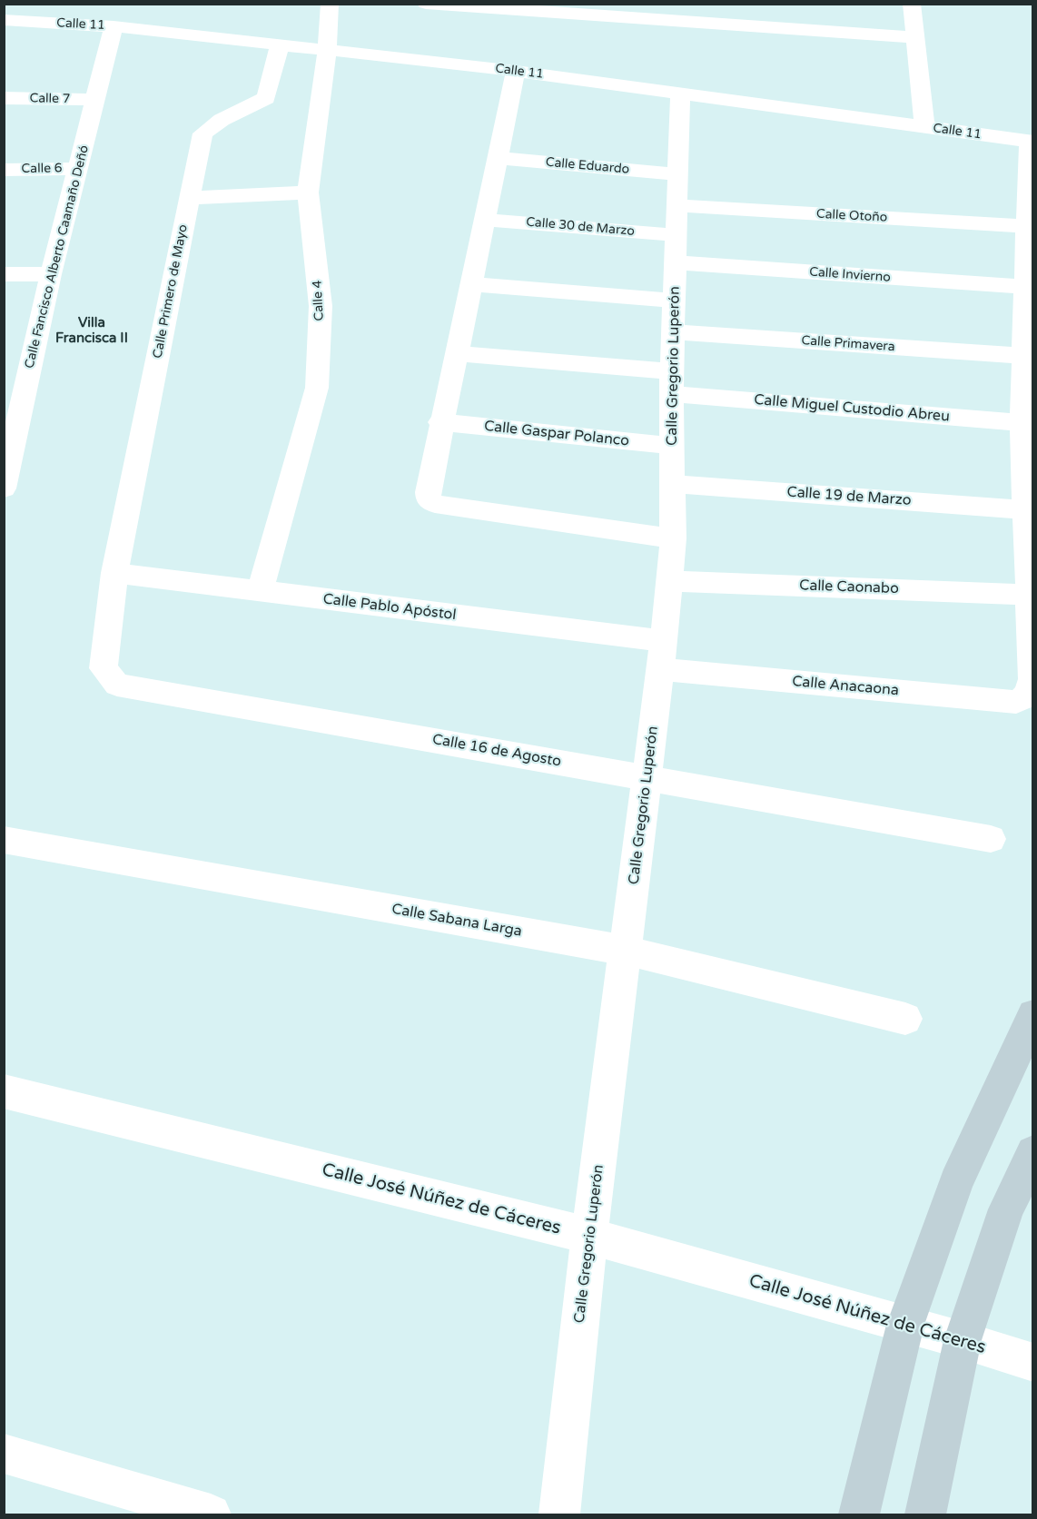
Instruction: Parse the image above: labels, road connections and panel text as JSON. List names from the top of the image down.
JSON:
{
  "streets": {
    "street": [
      "Calle 11",
      "Calle 7",
      "Calle Eduardo",
      "Calle 6",
      "Calle Otoño",
      "Calle 30 de Marzo",
      "Calle Fancisco Alberto Caamaño Deñó",
      "Calle Invierno",
      "Calle Primero de Mayo",
      "Calle 4",
      "Calle Primavera",
      "Calle Gregorio Luperón",
      "Calle Miguel Custodio Abreu",
      "Calle Gaspar Polanco",
      "Calle 19 de Marzo",
      "Calle Caonabo",
      "Calle Pablo Apóstol",
      "Calle Anacaona",
      "Calle 16 de Agosto",
      "Calle Sabana Larga",
      "Calle José Núñez de Cáceres"
    ]
  },
  "crossings": [
    ["Calle 11", "Calle Fancisco Alberto Caamaño Deñó"],
    ["Calle 11", "Calle Primero de Mayo"],
    ["Calle 11", "Calle 4"],
    ["Calle 11", "Calle Gregorio Luperón"],
    ["Calle 7", "Calle Fancisco Alberto Caamaño Deñó"],
    ["Calle Eduardo", "Calle Gregorio Luperón"],
    ["Calle 6", "Calle Fancisco Alberto Caamaño Deñó"],
    ["Calle Otoño", "Calle Gregorio Luperón"],
    ["Calle 30 de Marzo", "Calle Invierno"],
    ["Calle 30 de Marzo", "Calle Gregorio Luperón"],
    ["Calle Invierno", "Calle Gregorio Luperón"],
    ["Calle Primero de Mayo", "Calle Pablo Apóstol"],
    ["Calle Primero de Mayo", "Calle 16 de Agosto"],
    ["Calle 4", "Calle Pablo Apóstol"],
    ["Calle Primavera", "Calle Gregorio Luperón"],
    ["Calle Gregorio Luperón", "Calle Miguel Custodio Abreu"],
    ["Calle Gregorio Luperón", "Calle Gaspar Polanco"],
    ["Calle Gregorio Luperón", "Calle 19 de Marzo"],
    ["Calle Gregorio Luperón", "Calle Caonabo"],
    ["Calle Gregorio Luperón", "Calle Pablo Apóstol"],
    ["Calle Gregorio Luperón", "Calle Anacaona"],
    ["Calle Gregorio Luperón", "Calle 16 de Agosto"],
    ["Calle Gregorio Luperón", "Calle Sabana Larga"],
    ["Calle Gregorio Luperón", "Calle José Núñez de Cáceres"],
    ["Calle Caonabo", "Calle Anacaona"],
    ["Calle Pablo Apóstol", "Calle 16 de Agosto"]
  ],
  "districts": ["Villa Francisca II"]
}
